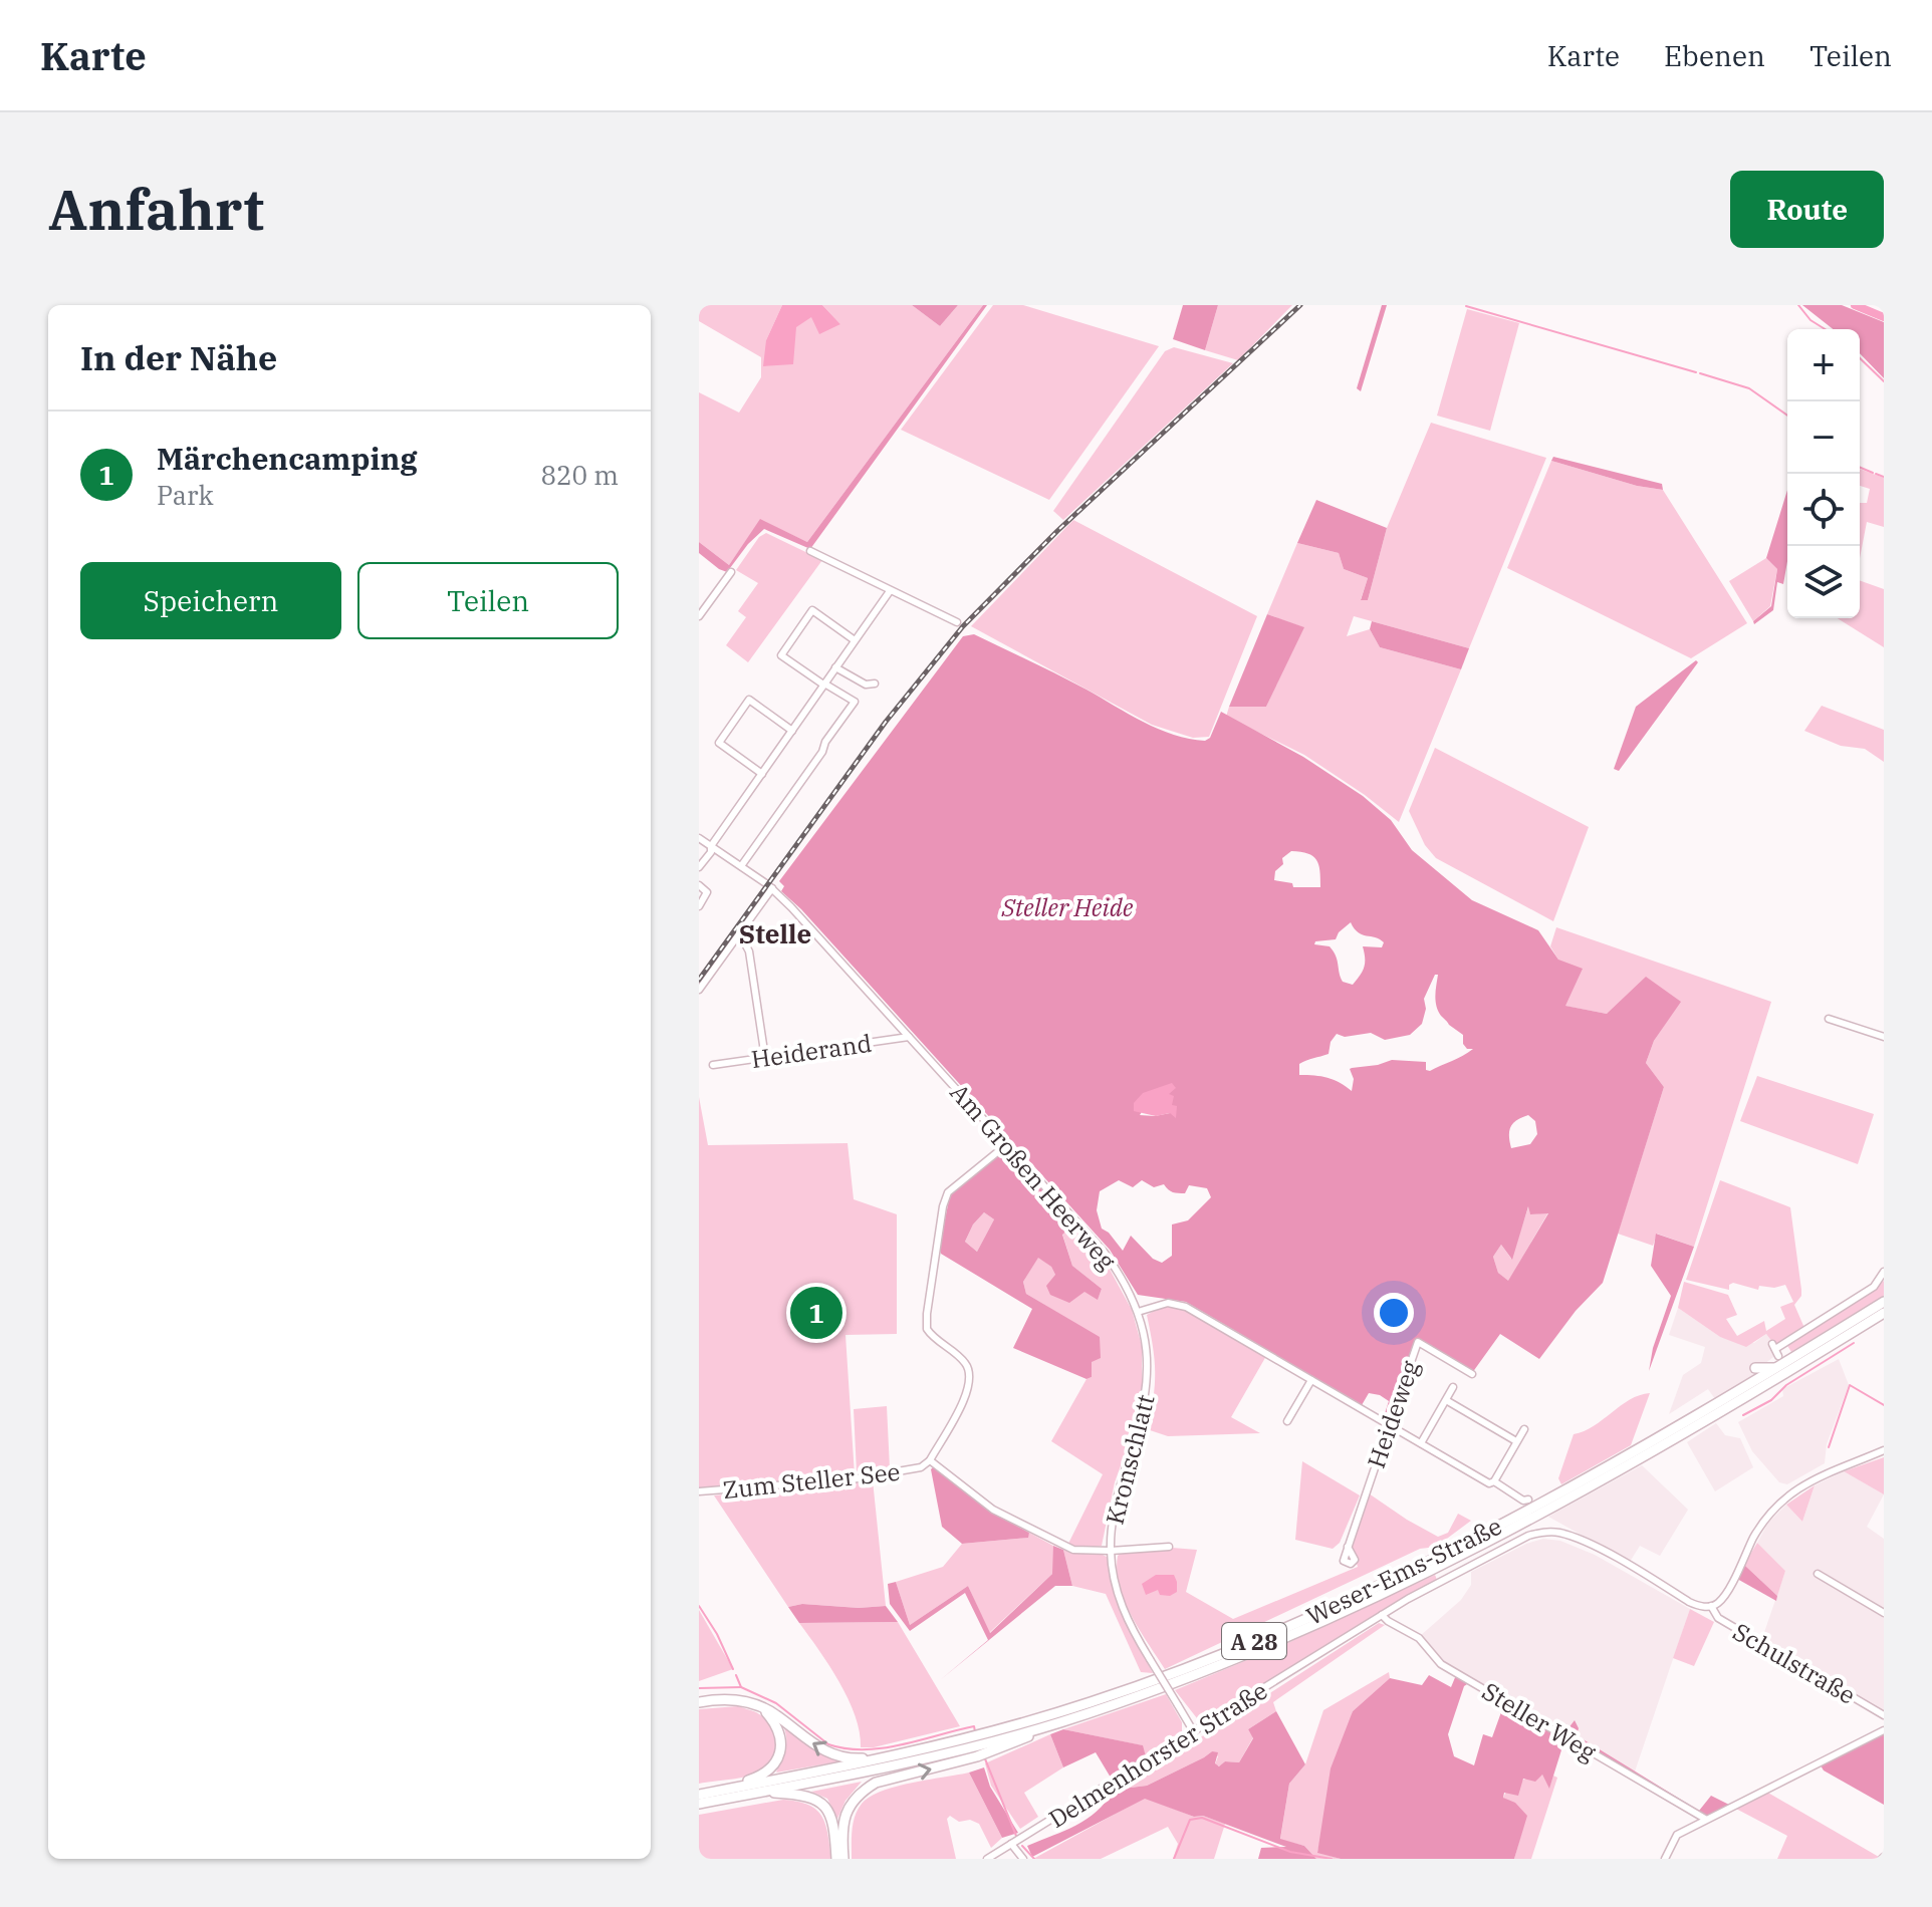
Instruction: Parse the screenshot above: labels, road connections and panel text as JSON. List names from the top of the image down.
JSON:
{
  "streets": {
    "highway": ["Weser-Ems-Straße", "A 28"],
    "street": [
      "Heiderand",
      "Am Großen Heerweg",
      "Heideweg",
      "Kronschlatt",
      "Zum Steller See",
      "Schulstraße",
      "Steller Weg",
      "Delmenhorster Straße"
    ]
  },
  "crossings": [
    ["Heiderand", "Am Großen Heerweg"],
    ["Am Großen Heerweg", "Kronschlatt"],
    ["Am Großen Heerweg", "Zum Steller See"],
    ["Kronschlatt", "Delmenhorster Straße"],
    ["Schulstraße", "Delmenhorster Straße"],
    ["Steller Weg", "Delmenhorster Straße"]
  ],
  "districts": ["Stelle"],
  "parks": ["Steller Heide"],
  "page": {
    "header": "Karte",
    "nav": ["Karte", "Ebenen", "Teilen"],
    "buttons": [
      "Route",
      ["Speichern", "Teilen"]
    ],
    "title": "Anfahrt",
    "heading": "In der Nähe",
    "map_buttons": ["+", "−"],
    "list": [
      {
        "mark": "1",
        "name": "Märchencamping",
        "note": "Park",
        "value": "820 m"
      }
    ],
    "pins": "1"
  }
}
